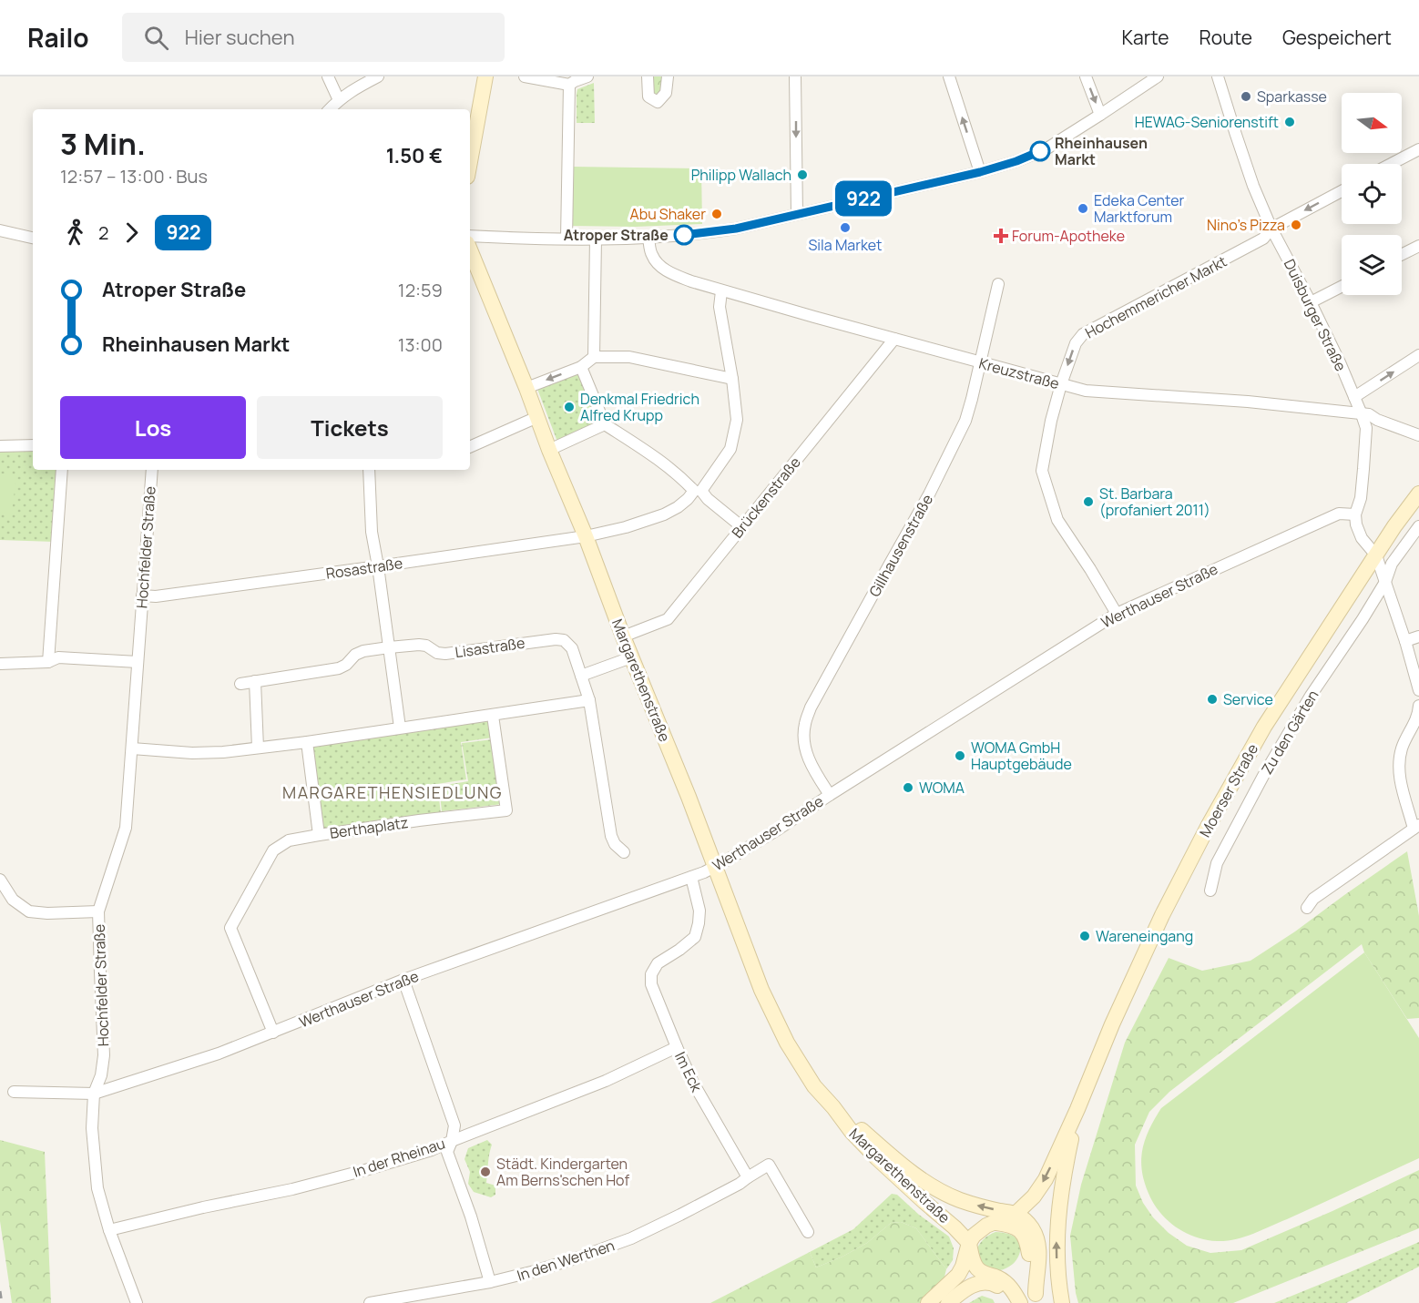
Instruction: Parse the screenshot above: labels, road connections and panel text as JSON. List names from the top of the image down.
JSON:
{
  "streets": {
    "main road": ["Margarethenstraße", "Moerser Straße"],
    "street": [
      "Hochemmericher Markt",
      "Duisburger Straße",
      "Kreuzstraße",
      "Brückenstraße",
      "Gillhausenstraße",
      "Hochfelder Straße",
      "Rosastraße",
      "Werthauser Straße",
      "Lisastraße",
      "Zu den Gärten",
      "Berthaplatz",
      "Im Eck",
      "In der Rheinau",
      "In den Werthen"
    ]
  },
  "crossings": [
    ["Hochemmericher Markt", "Duisburger Straße"],
    ["Hochemmericher Markt", "Kreuzstraße"],
    ["Hochemmericher Markt", "Werthauser Straße"],
    ["Duisburger Straße", "Kreuzstraße"],
    ["Duisburger Straße", "Werthauser Straße"],
    ["Kreuzstraße", "Brückenstraße"],
    ["Kreuzstraße", "Gillhausenstraße"],
    ["Kreuzstraße", "Rosastraße"],
    ["Brückenstraße", "Margarethenstraße"],
    ["Gillhausenstraße", "Werthauser Straße"],
    ["Hochfelder Straße", "Rosastraße"],
    ["Hochfelder Straße", "Werthauser Straße"],
    ["Hochfelder Straße", "In der Rheinau"],
    ["Rosastraße", "Margarethenstraße"],
    ["Werthauser Straße", "Margarethenstraße"],
    ["Werthauser Straße", "Im Eck"],
    ["Margarethenstraße", "Moerser Straße"],
    ["Im Eck", "In der Rheinau"],
    ["Im Eck", "In den Werthen"]
  ],
  "one_way": ["Hochemmericher Markt"],
  "districts": ["MARGARETHENSIEDLUNG"],
  "places": {
    "other": [
      "Sparkasse",
      "HEWAG-Seniorenstift",
      "Rheinhausen Markt",
      "Philipp Wallach",
      "Edeka Center Marktforum",
      "Abu Shaker",
      "Nino's Pizza",
      "Sila Market",
      "Atroper Straße",
      "Denkmal Friedrich Alfred Krupp",
      "St. Barbara (profaniert 2011)",
      "Service",
      "WOMA GmbH Hauptgebäude",
      "WOMA",
      "Wareneingang",
      "Städt. Kindergarten Am Berns'schen Hof"
    ],
    "health": ["Forum-Apotheke"]
  },
  "lines": ["bus line 922"],
  "north": "right",
  "page": {
    "header": "Railo",
    "search": "Hier suchen",
    "nav": ["Karte", "Route", "Gespeichert"],
    "on_map": "922",
    "heading": ["3 Min.", "12:57 – 13:00 · Bus", "1.50 €"],
    "legs": ["2", "922"],
    "list": [
      {
        "name": "Atroper Straße",
        "value": "12:59"
      },
      {
        "name": "Rheinhausen Markt",
        "value": "13:00"
      }
    ],
    "buttons": ["Los", "Tickets"]
  }
}
